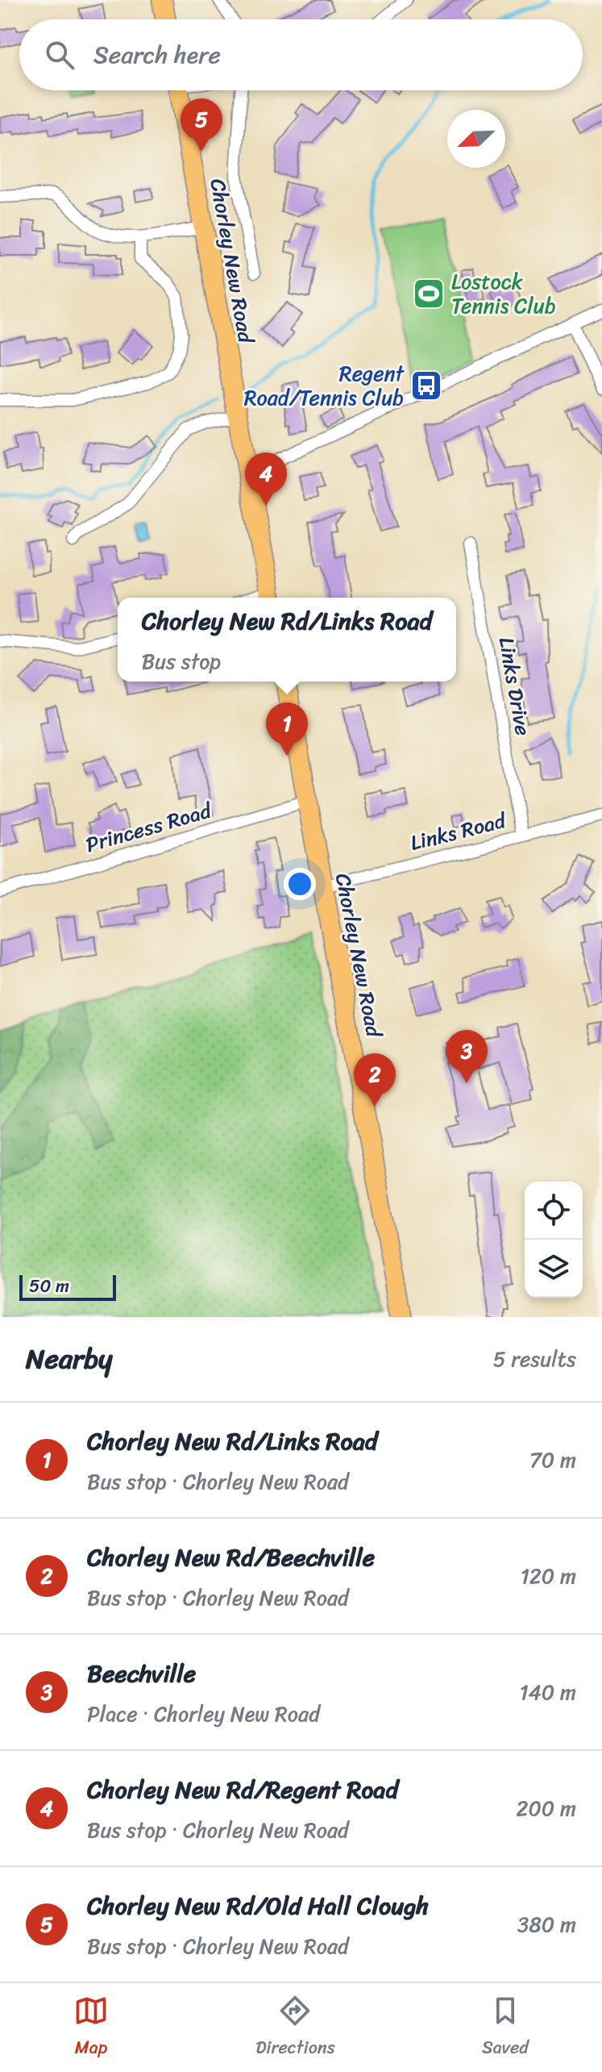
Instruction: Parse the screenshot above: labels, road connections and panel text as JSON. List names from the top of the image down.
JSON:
{
  "streets": {
    "highway": ["Chorley New Road"],
    "street": ["Links Drive", "Princess Road", "Links Road"]
  },
  "crossings": [
    ["Chorley New Road", "Princess Road"],
    ["Chorley New Road", "Links Road"],
    ["Links Drive", "Links Road"]
  ],
  "places": {
    "sports": ["Lostock Tennis Club"],
    "bus stop": ["Regent Road/Tennis Club"]
  },
  "scale_bar": "50 m",
  "north": "bottom left",
  "page": {
    "search": "Search here",
    "pins": [
      "5",
      "4",
      "1",
      "3",
      "2"
    ],
    "popup": ["Chorley New Rd/Links Road", "Bus stop"],
    "scale": "50 m",
    "heading": ["Nearby", "5 results"],
    "list": [
      {
        "mark": "1",
        "name": "Chorley New Rd/Links Road",
        "note": "Bus stop · Chorley New Road",
        "value": "70 m"
      },
      {
        "mark": "2",
        "name": "Chorley New Rd/Beechville",
        "note": "Bus stop · Chorley New Road",
        "value": "120 m"
      },
      {
        "mark": "3",
        "name": "Beechville",
        "note": "Place · Chorley New Road",
        "value": "140 m"
      },
      {
        "mark": "4",
        "name": "Chorley New Rd/Regent Road",
        "note": "Bus stop · Chorley New Road",
        "value": "200 m"
      },
      {
        "mark": "5",
        "name": "Chorley New Rd/Old Hall Clough",
        "note": "Bus stop · Chorley New Road",
        "value": "380 m"
      }
    ],
    "nav": ["Map", "Directions", "Saved"]
  }
}
